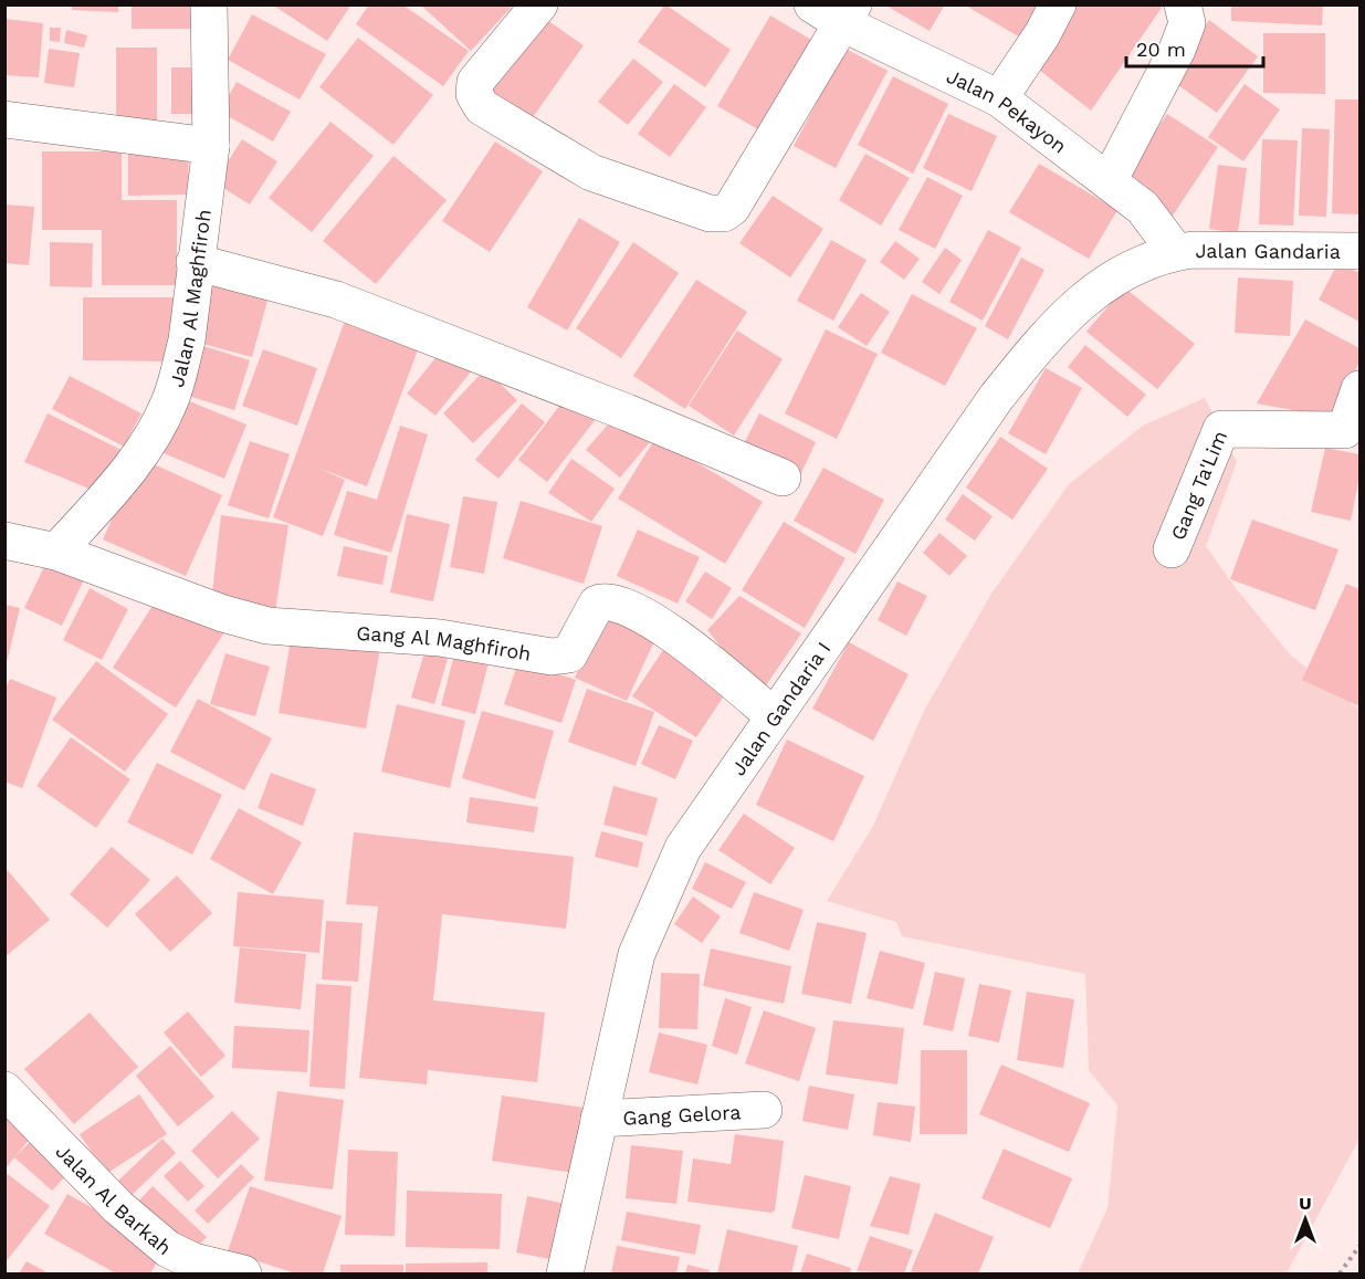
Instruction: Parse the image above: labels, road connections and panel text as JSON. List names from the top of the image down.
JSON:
{
  "streets": {
    "street": [
      "Jalan Pekayon",
      "Jalan Gandaria",
      "Jalan Al Maghfiroh",
      "Gang Ta'Lim",
      "Gang Al Maghfiroh",
      "Jalan Gandaria I",
      "Gang Gelora",
      "Jalan Al Barkah"
    ]
  },
  "crossings": [
    ["Jalan Pekayon", "Jalan Gandaria"],
    ["Jalan Pekayon", "Jalan Gandaria I"],
    ["Jalan Gandaria", "Jalan Gandaria I"],
    ["Jalan Al Maghfiroh", "Gang Al Maghfiroh"],
    ["Gang Al Maghfiroh", "Jalan Gandaria I"],
    ["Jalan Gandaria I", "Gang Gelora"]
  ],
  "scale_bar": "20 m",
  "north": "top"
}
